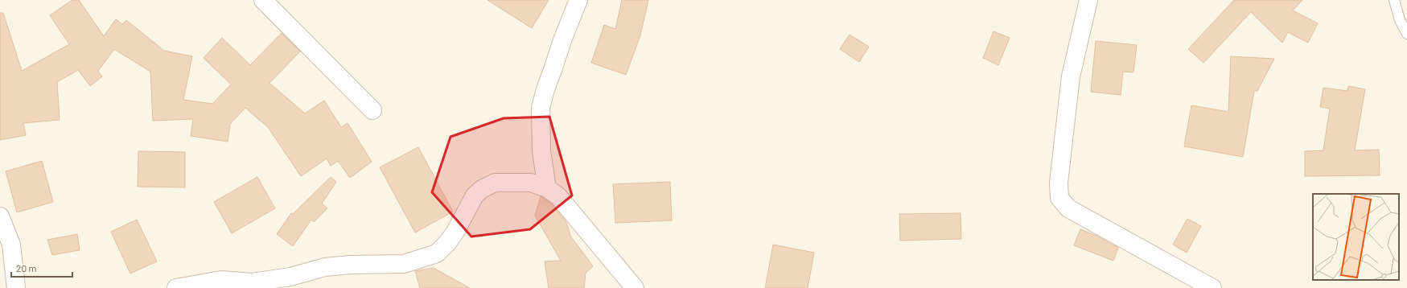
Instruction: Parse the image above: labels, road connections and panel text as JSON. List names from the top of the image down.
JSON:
{
  "scale_bar": "20 m"
}
